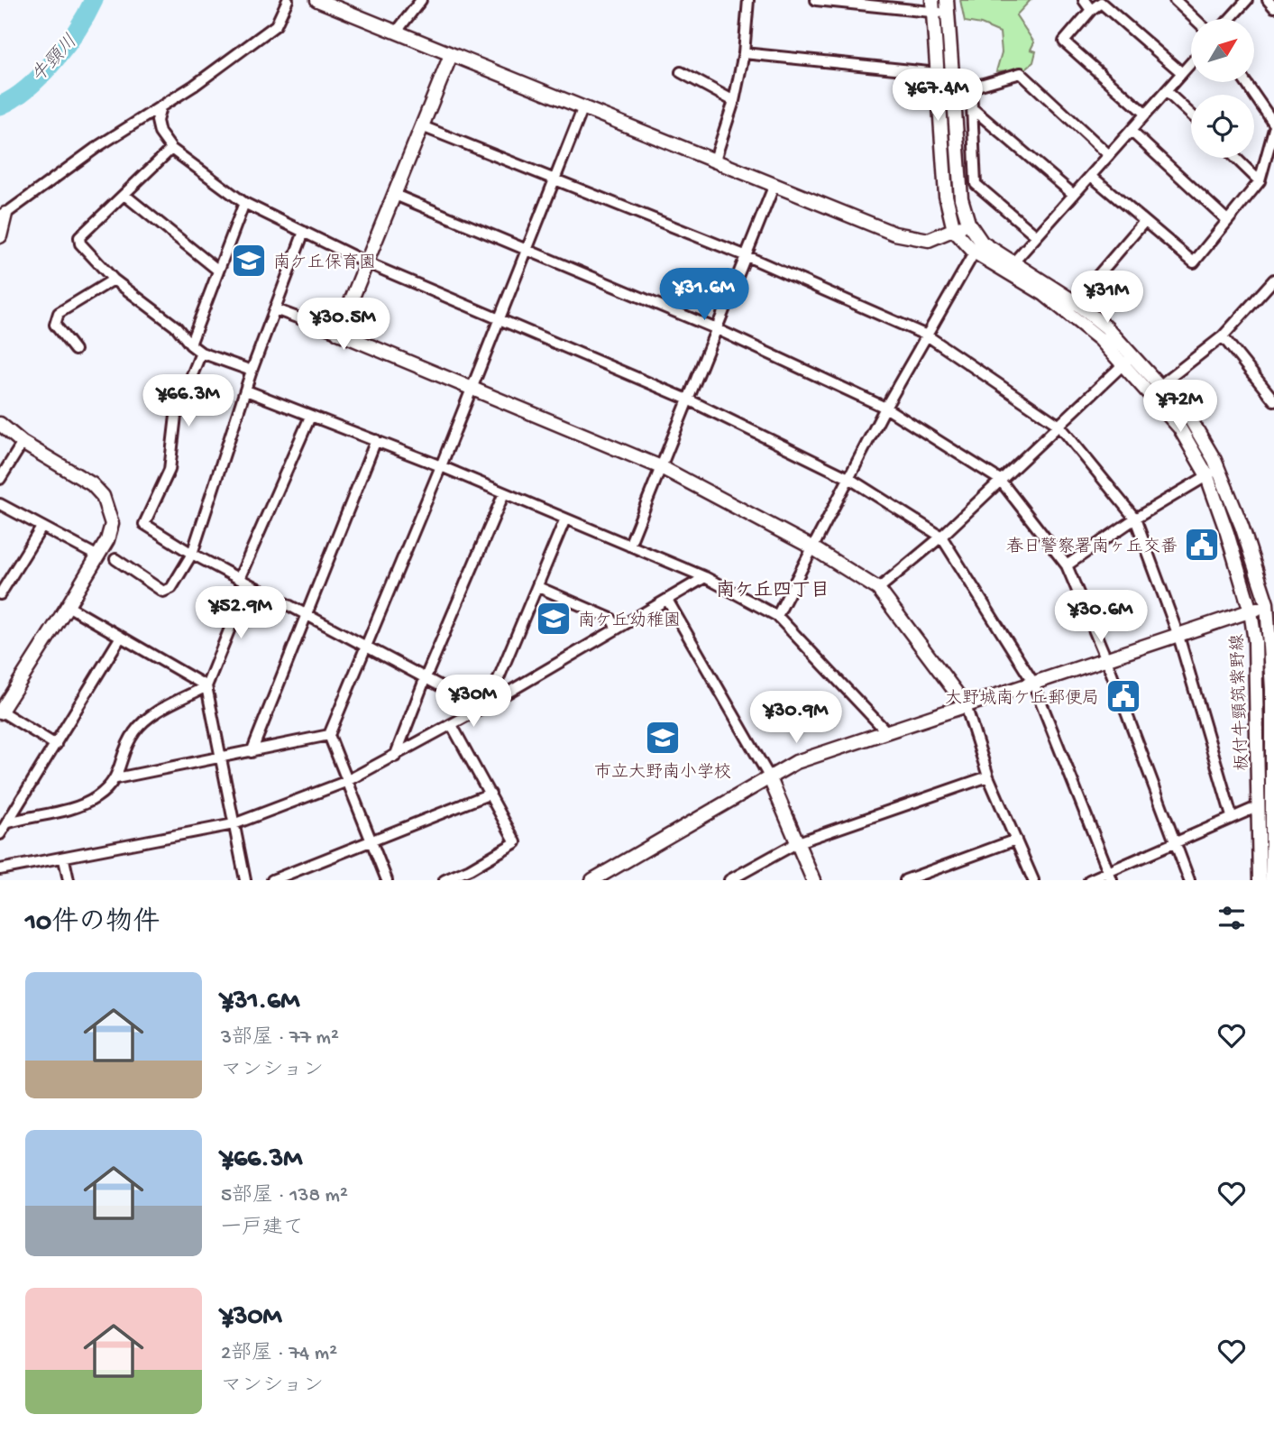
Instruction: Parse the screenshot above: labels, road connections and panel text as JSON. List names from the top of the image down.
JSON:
{
  "streets": {
    "street": ["板付牛頸筑紫野線"]
  },
  "districts": ["南ケ丘四丁目"],
  "water": ["牛頸川"],
  "places": {
    "school or university": ["南ケ丘保育園", "南ケ丘幼稚園", "市立大野南小学校"],
    "public building": ["春日警察署南ヶ丘交番", "大野城南ケ丘郵便局"]
  },
  "north": "top right",
  "page": {
    "price": [
      "¥67.4M",
      "¥31.6M",
      "¥31M",
      "¥30.5M",
      "¥66.3M",
      "¥72M",
      "¥52.9M",
      "¥30.6M",
      "¥30M",
      "¥30.9M"
    ],
    "heading": "10件の物件",
    "list": [
      {
        "name": "¥31.6M",
        "note": "3部屋 · 77 m² · マンション"
      },
      {
        "name": "¥66.3M",
        "note": "5部屋 · 138 m² · 一戸建て"
      },
      {
        "name": "¥30M",
        "note": "2部屋 · 74 m² · マンション"
      }
    ]
  }
}
